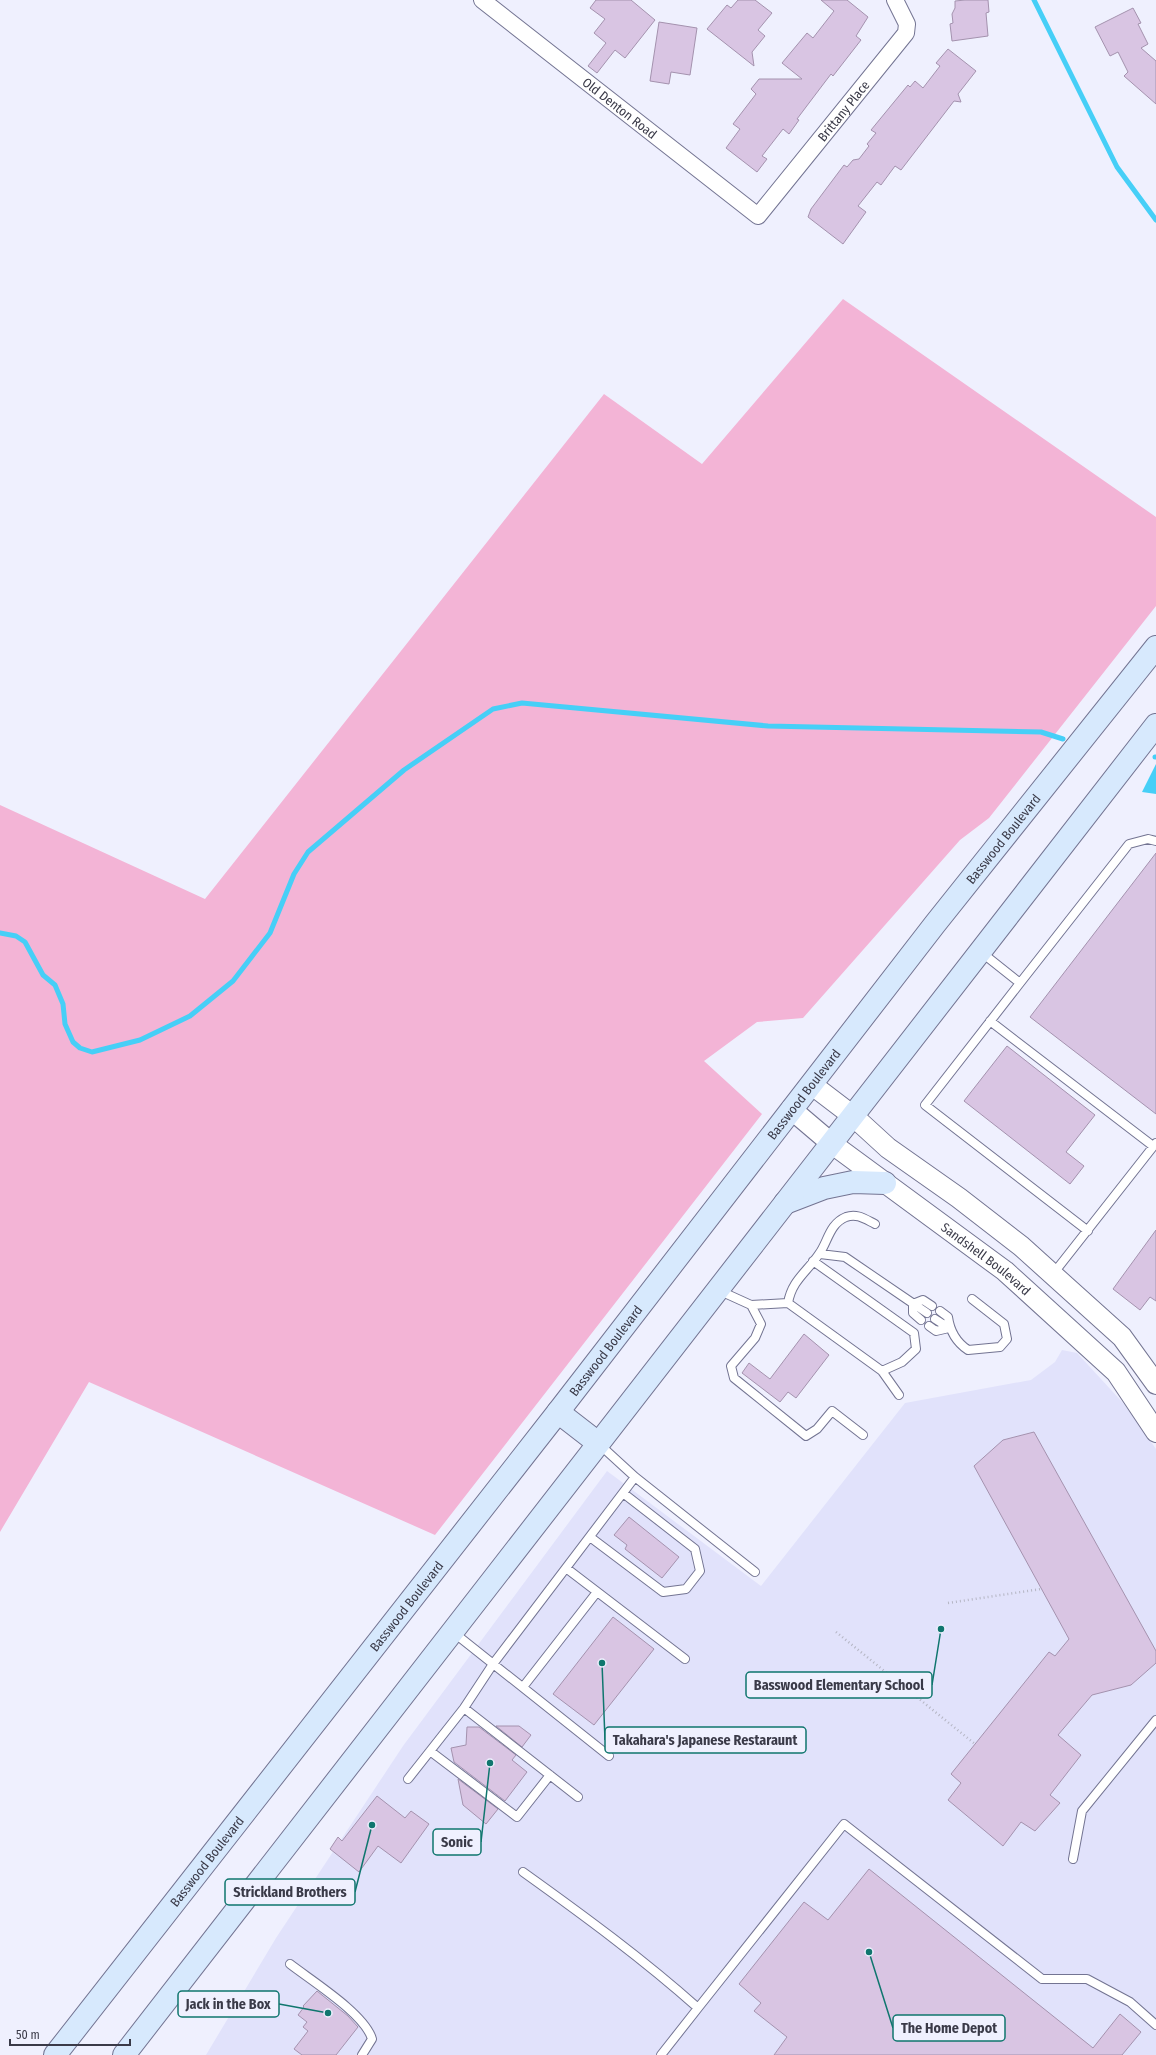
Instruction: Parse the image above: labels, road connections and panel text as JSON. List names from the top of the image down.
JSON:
{
  "streets": {
    "main road": ["Basswood Boulevard"],
    "street": ["Old Denton Road", "Brittany Place", "Sandshell Boulevard"]
  },
  "crossings": [
    ["Old Denton Road", "Brittany Place"],
    ["Basswood Boulevard", "Sandshell Boulevard"]
  ],
  "places": [
    "Basswood Elementary School",
    "Takahara's Japanese Restaraunt",
    "Sonic",
    "Strickland Brothers",
    "The Home Depot",
    "Jack in the Box"
  ],
  "scale_bar": "50 m"
}
